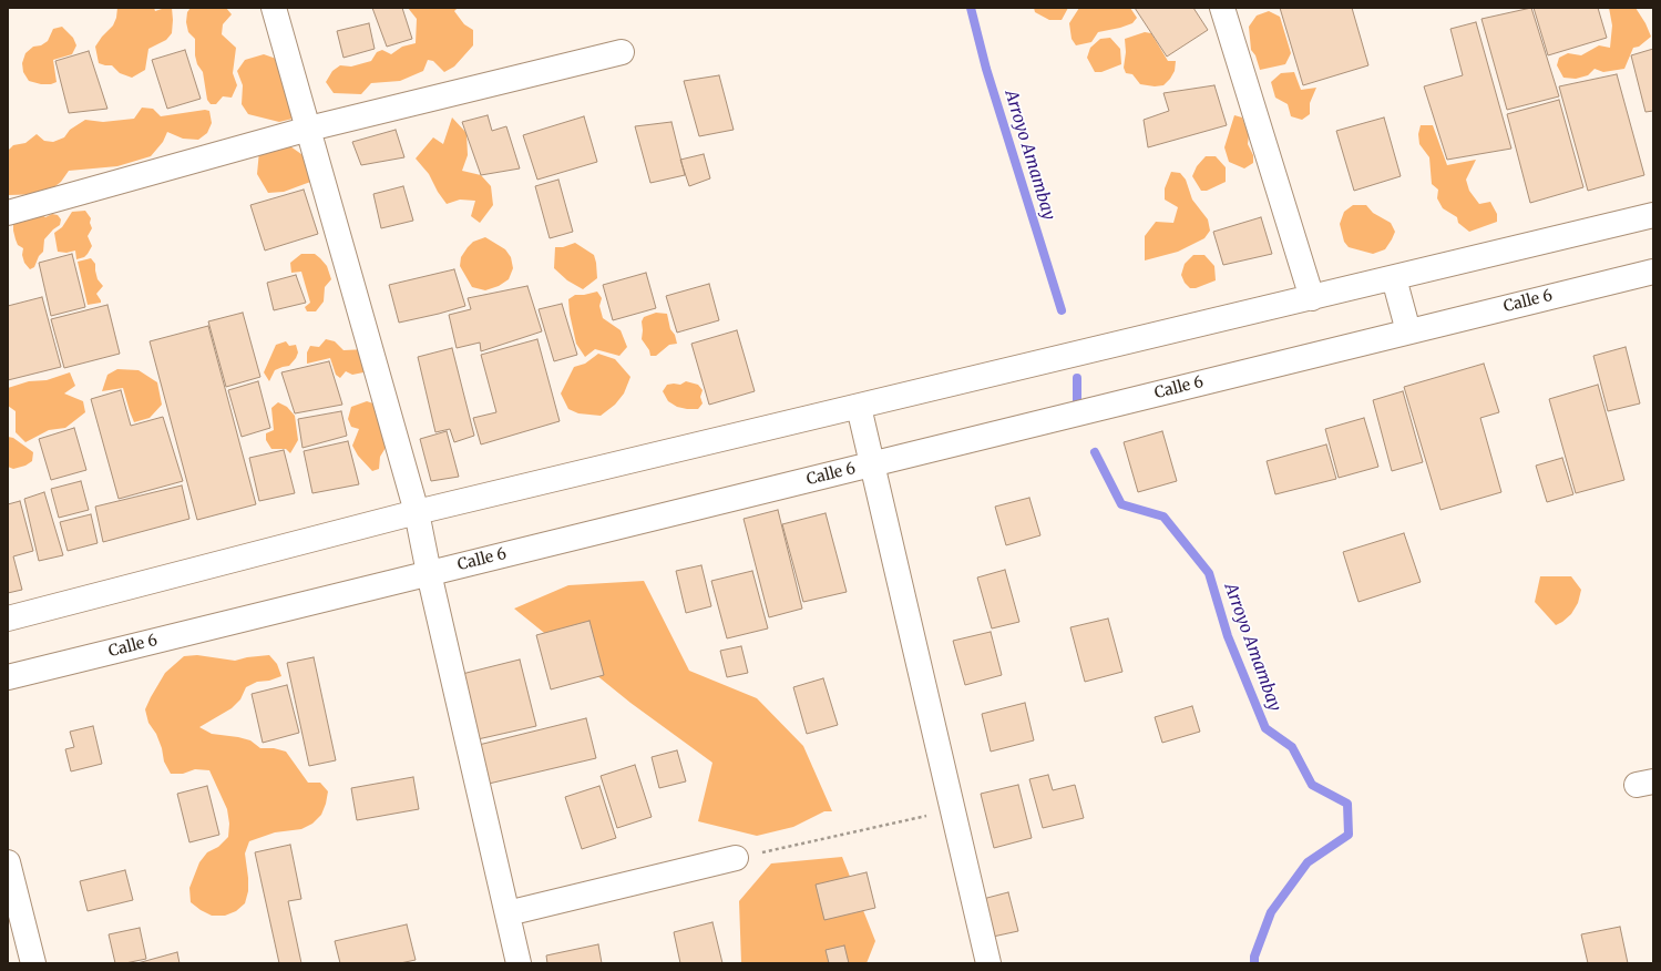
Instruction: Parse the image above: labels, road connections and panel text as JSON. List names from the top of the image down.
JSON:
{
  "streets": {
    "street": ["Calle 6"]
  },
  "water": ["Arroyo Amambay"]
}
